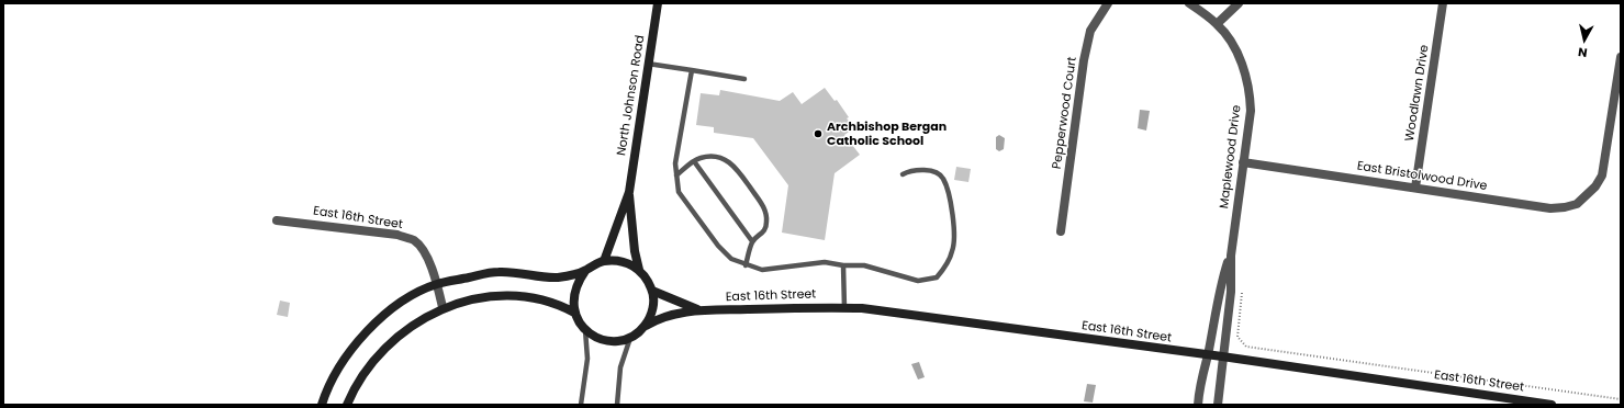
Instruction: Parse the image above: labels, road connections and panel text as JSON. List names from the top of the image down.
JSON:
{
  "streets": {
    "main road": ["North Johnson Road", "East 16th Street"],
    "street": [
      "Woodlawn Drive",
      "Pepperwood Court",
      "Maplewood Drive",
      "East Bristolwood Drive"
    ]
  },
  "crossings": [
    ["Woodlawn Drive", "East Bristolwood Drive"],
    ["North Johnson Road", "East 16th Street"],
    ["Maplewood Drive", "East Bristolwood Drive"],
    ["Maplewood Drive", "East 16th Street"]
  ],
  "places": ["Archbishop Bergan Catholic School"],
  "north": "bottom"
}
